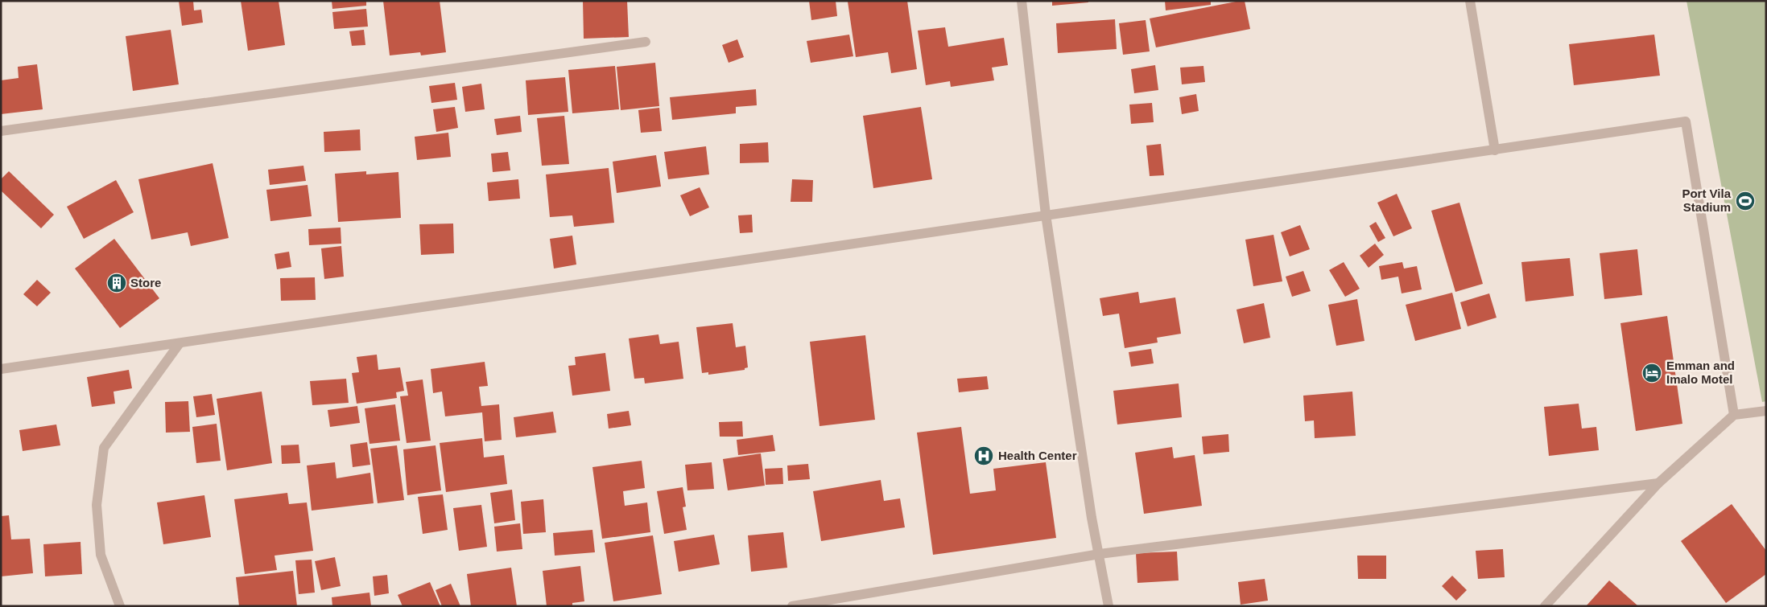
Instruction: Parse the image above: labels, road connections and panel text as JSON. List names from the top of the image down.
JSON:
{
  "places": {
    "sports": ["Port Vila Stadium"],
    "building": ["Store"],
    "hotel": ["Emman and Imalo Motel"],
    "hospital": ["Health Center"]
  }
}
